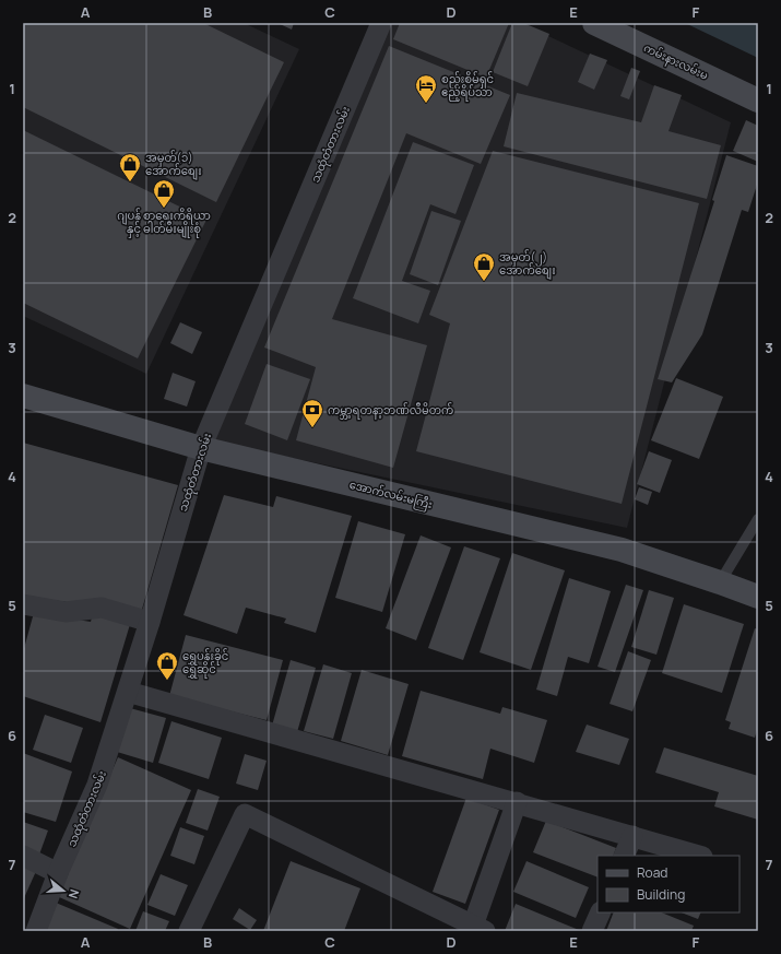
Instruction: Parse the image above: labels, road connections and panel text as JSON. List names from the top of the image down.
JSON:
{
  "streets": {
    "main road": ["ကမ်းနားလမ်းမ", "အောက်လမ်းမကြီး"],
    "street": ["သထုံတံတားလမ်း"]
  },
  "crossings": [
    ["သထုံတံတားလမ်း", "အောက်လမ်းမကြီး"]
  ],
  "places": {
    "hotel": ["စည်းစိမ်ရှင် ဧည့်ရိပ်သာ"],
    "shop": [
      "အမှတ်(၁) အောက်စျေး",
      "ဂျပန် စာရေးကိရိယာ နှင့် ဓါတ်မီးမျိုးစုံ",
      "အမှတ်(၂) အောက်စျေး",
      "ရွှေပန်းခိုင် ရွှေဆိုင်"
    ],
    "bank": ["ကမ္ဘာ့ရတနာ့ဘဏ်လီမိတက်"]
  },
  "legend": ["Road", "Building"],
  "north": "right",
  "grid": {
    "columns": [
      "A",
      "B",
      "C",
      "D",
      "E",
      "F"
    ],
    "rows": [
      "1",
      "2",
      "3",
      "4",
      "5",
      "6",
      "7"
    ]
  }
}
